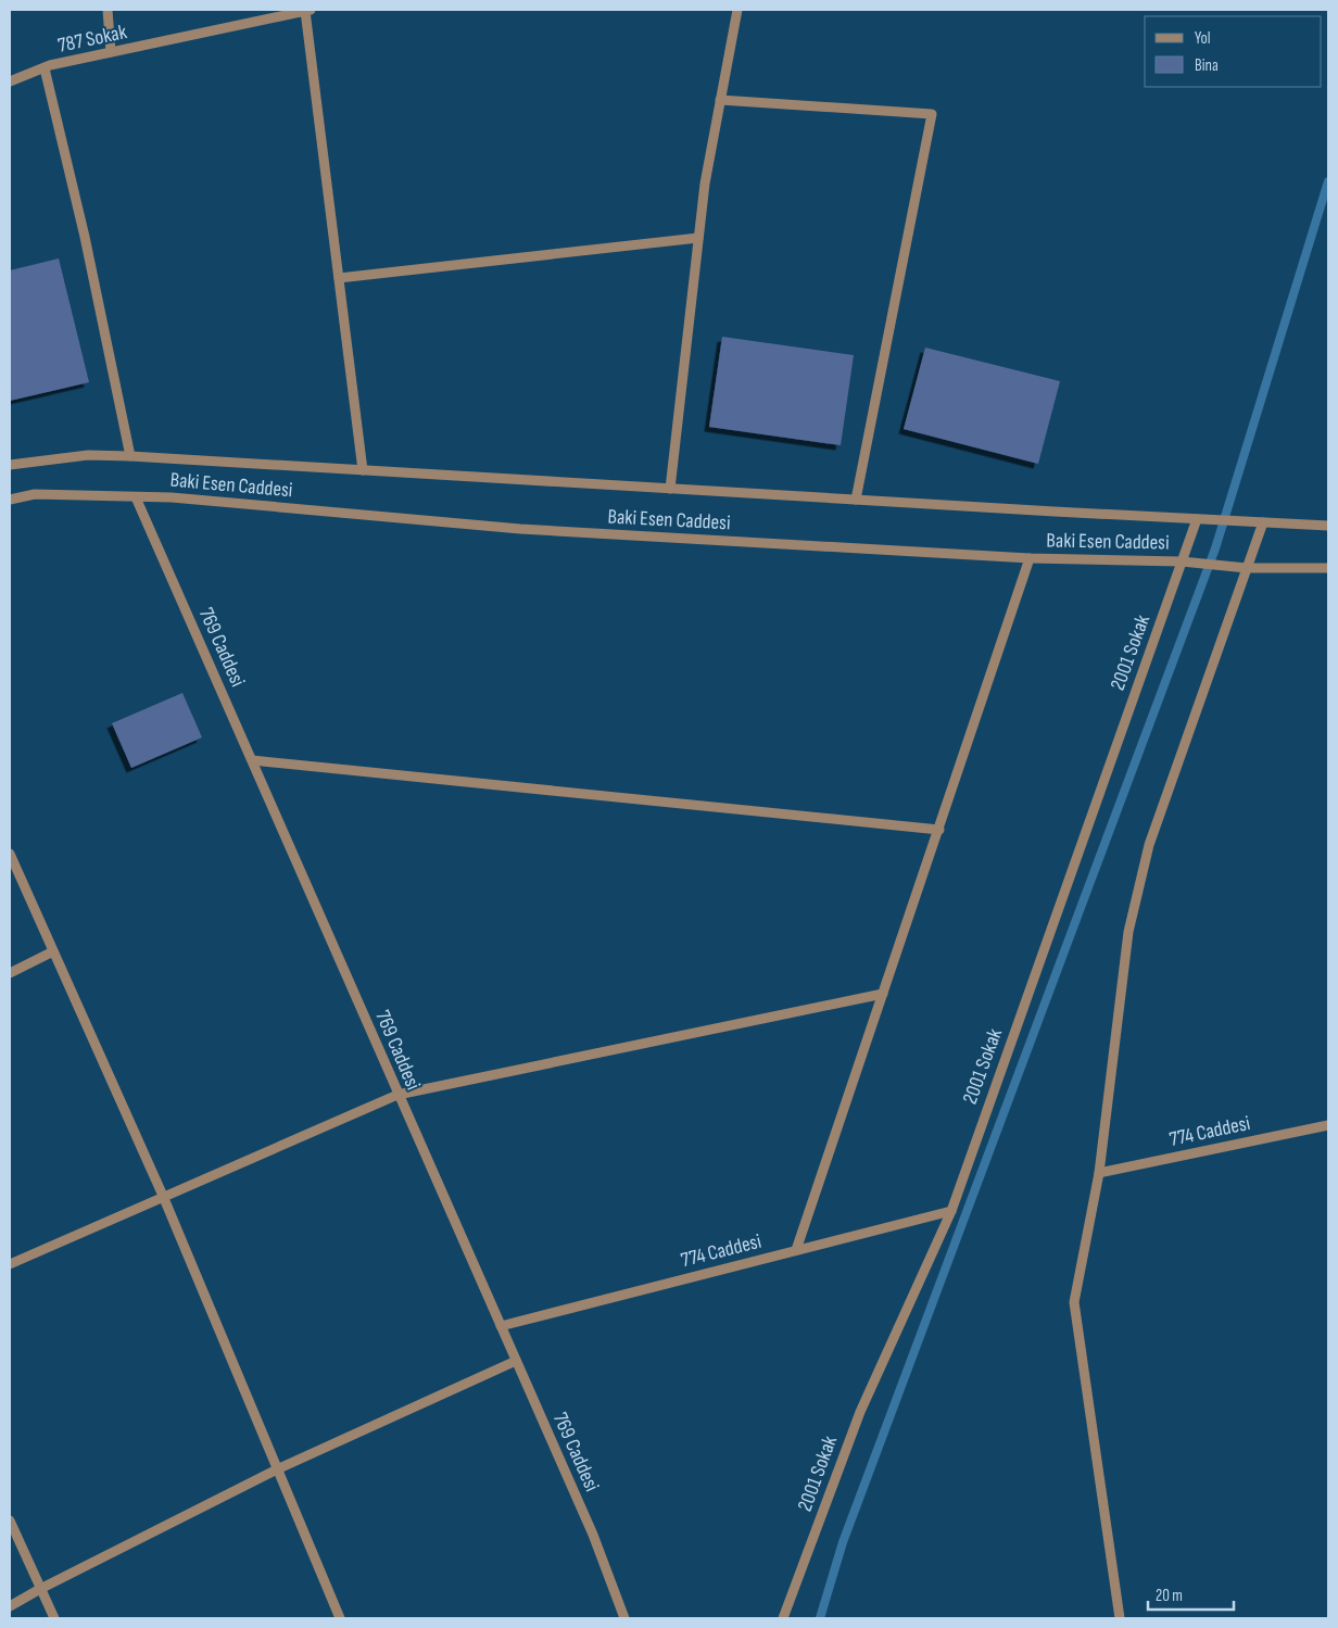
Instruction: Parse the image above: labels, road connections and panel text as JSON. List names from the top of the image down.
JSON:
{
  "streets": {
    "street": [
      "787 Sokak",
      "Baki Esen Caddesi",
      "769 Caddesi",
      "2001 Sokak",
      "774 Caddesi"
    ]
  },
  "crossings": [
    ["Baki Esen Caddesi", "769 Caddesi"],
    ["Baki Esen Caddesi", "2001 Sokak"],
    ["769 Caddesi", "774 Caddesi"],
    ["2001 Sokak", "774 Caddesi"]
  ],
  "legend": ["Yol", "Bina"],
  "scale_bar": "20 m"
}
